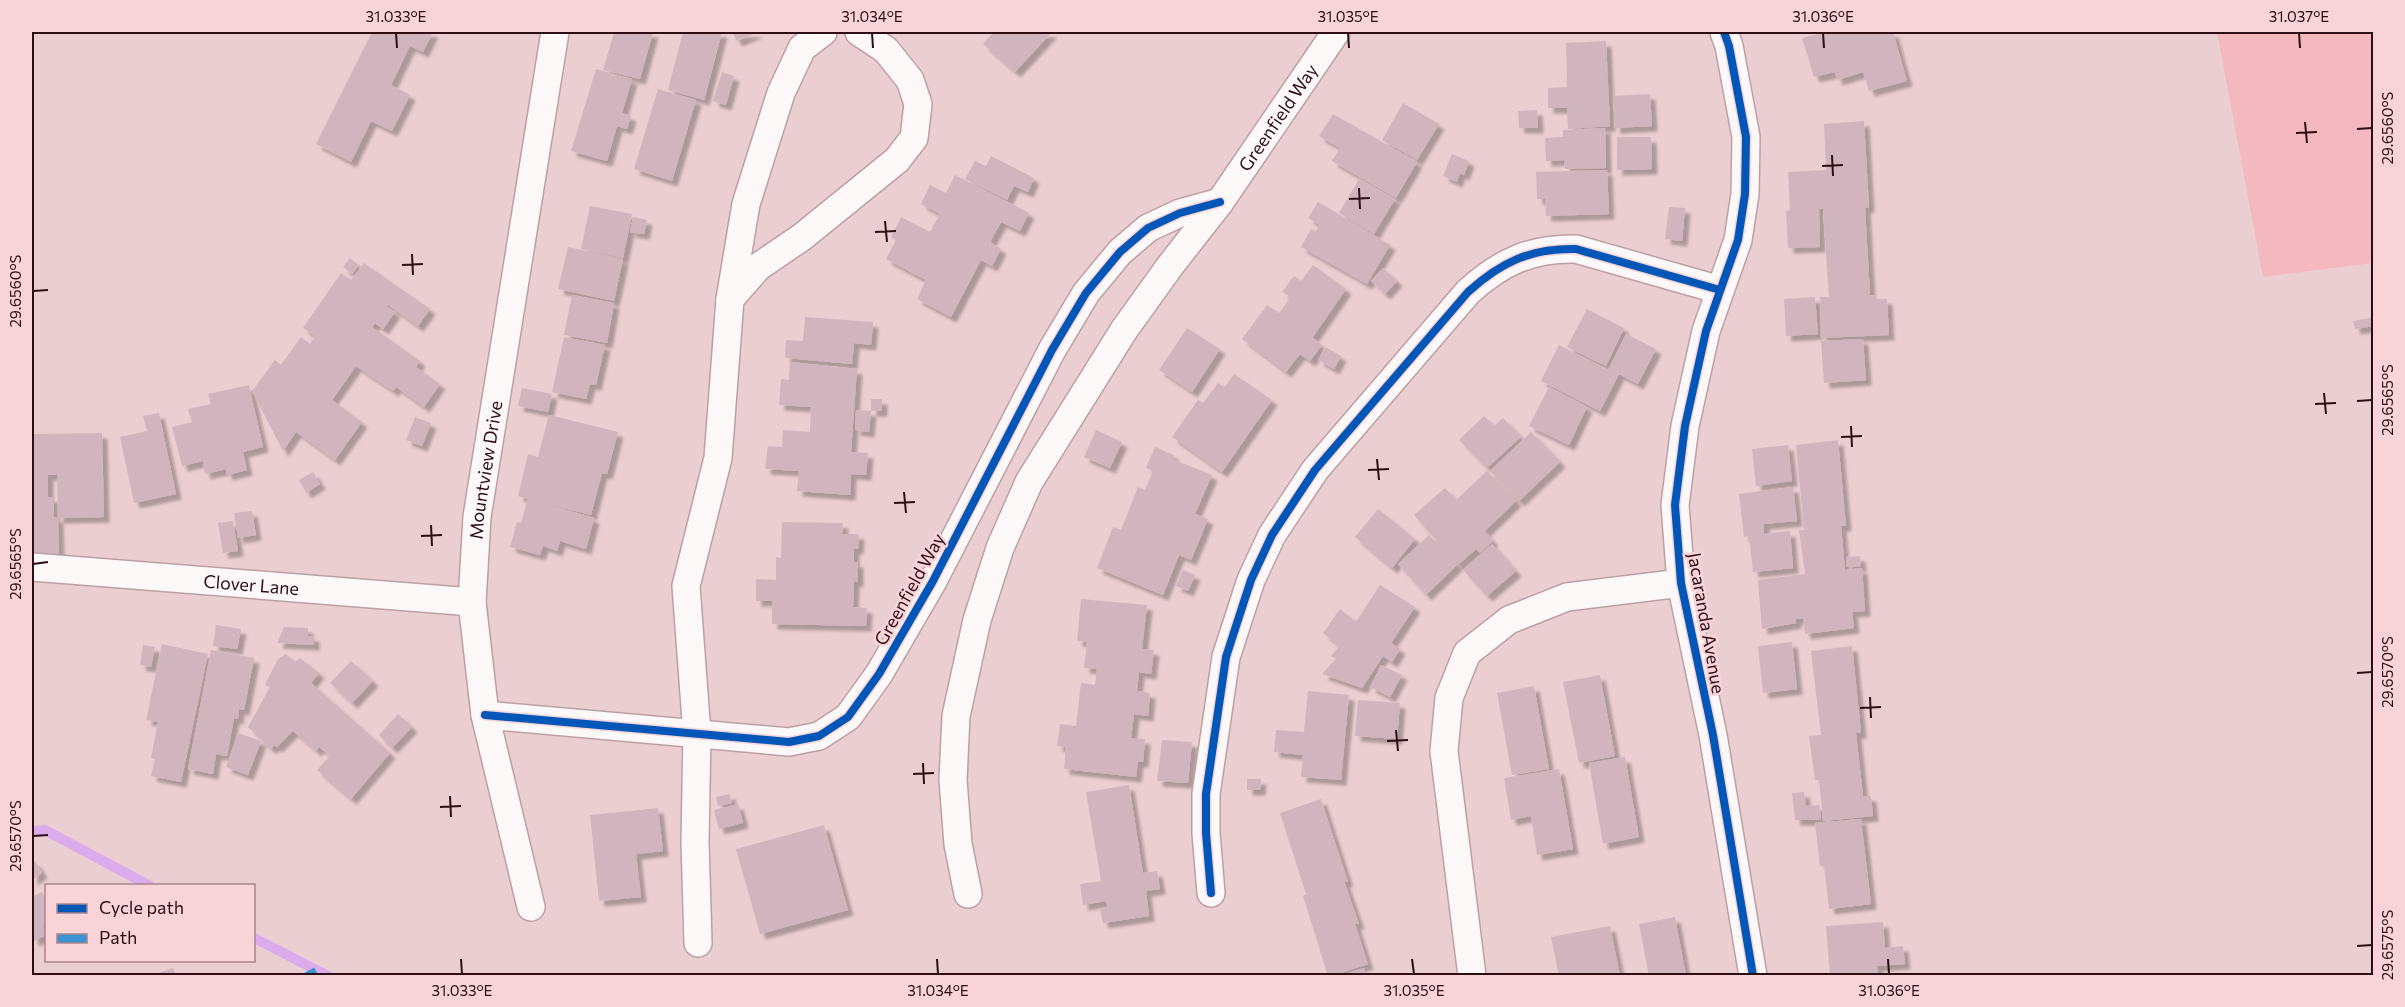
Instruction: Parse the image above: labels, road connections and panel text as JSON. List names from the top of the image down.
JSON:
{
  "streets": {
    "street": [
      "Greenfield Way",
      "Mountview Drive",
      "Clover Lane",
      "Jacaranda Avenue"
    ]
  },
  "crossings": [
    ["Greenfield Way", "Mountview Drive"],
    ["Mountview Drive", "Clover Lane"]
  ],
  "legend": ["Cycle path", "Path"],
  "coordinates": [
    "31.033°E",
    "31.034°E",
    "31.035°E",
    "31.036°E",
    "31.037°E",
    "29.6560°S",
    "29.6565°S",
    "29.6570°S",
    "29.6575°S"
  ]
}
